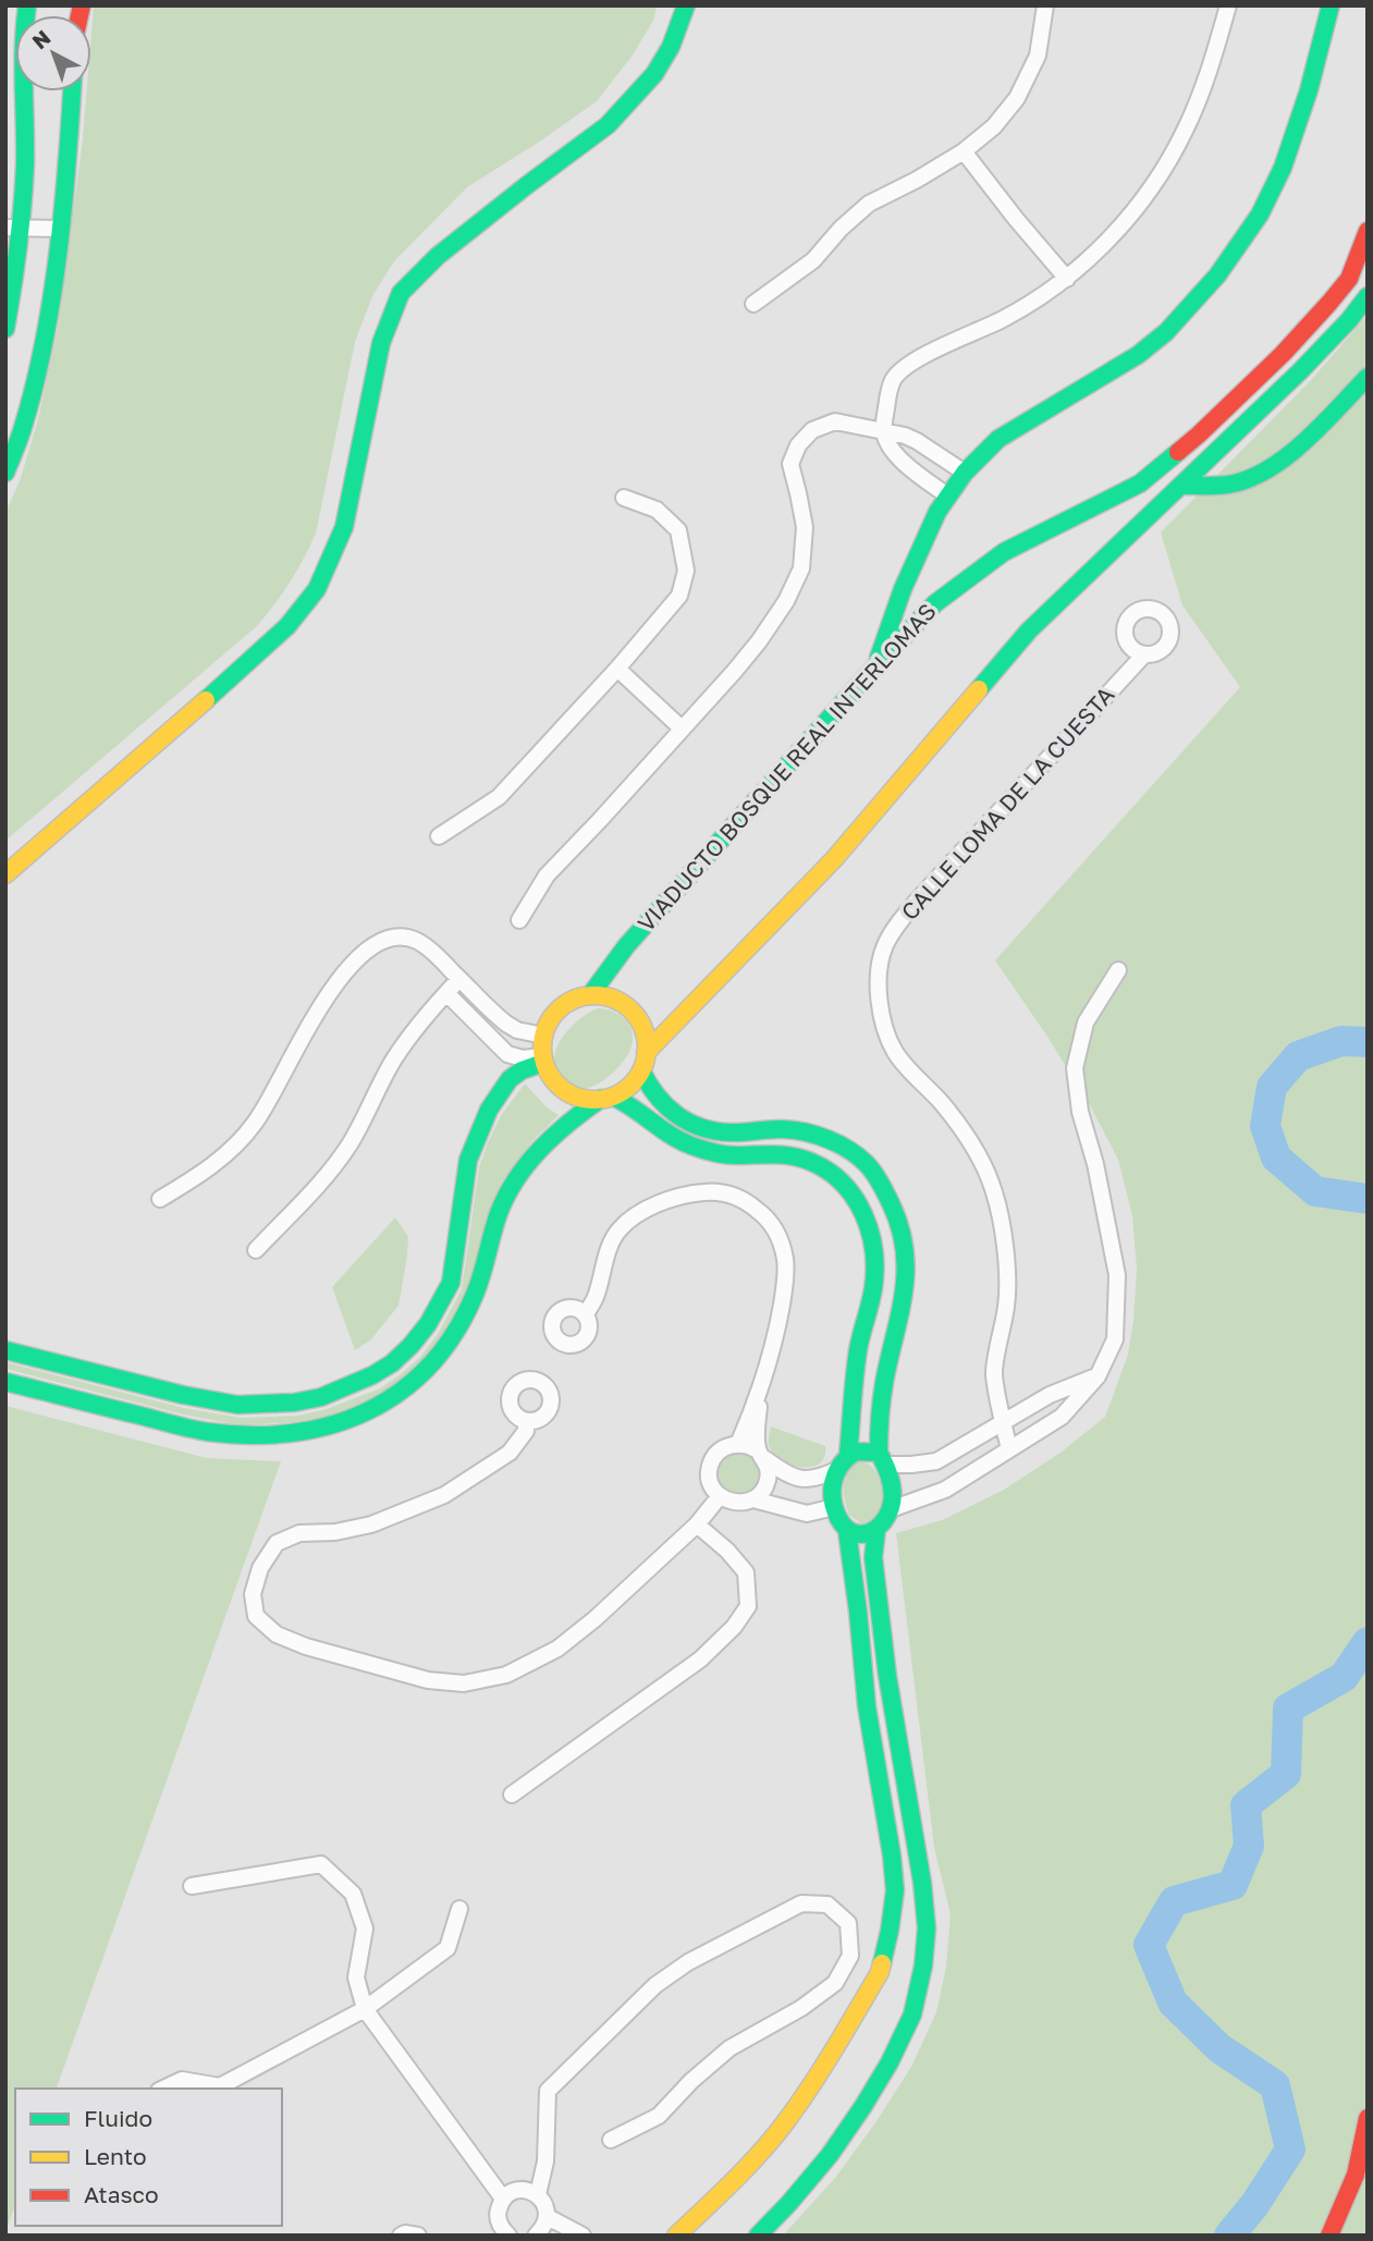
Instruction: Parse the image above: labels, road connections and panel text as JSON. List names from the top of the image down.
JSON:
{
  "streets": {
    "main road": ["VIADUCTO BOSQUE REAL INTERLOMAS"],
    "street": ["CALLE LOMA DE LA CUESTA"]
  },
  "legend": ["Fluido", "Lento", "Atasco"],
  "north": "top left"
}
